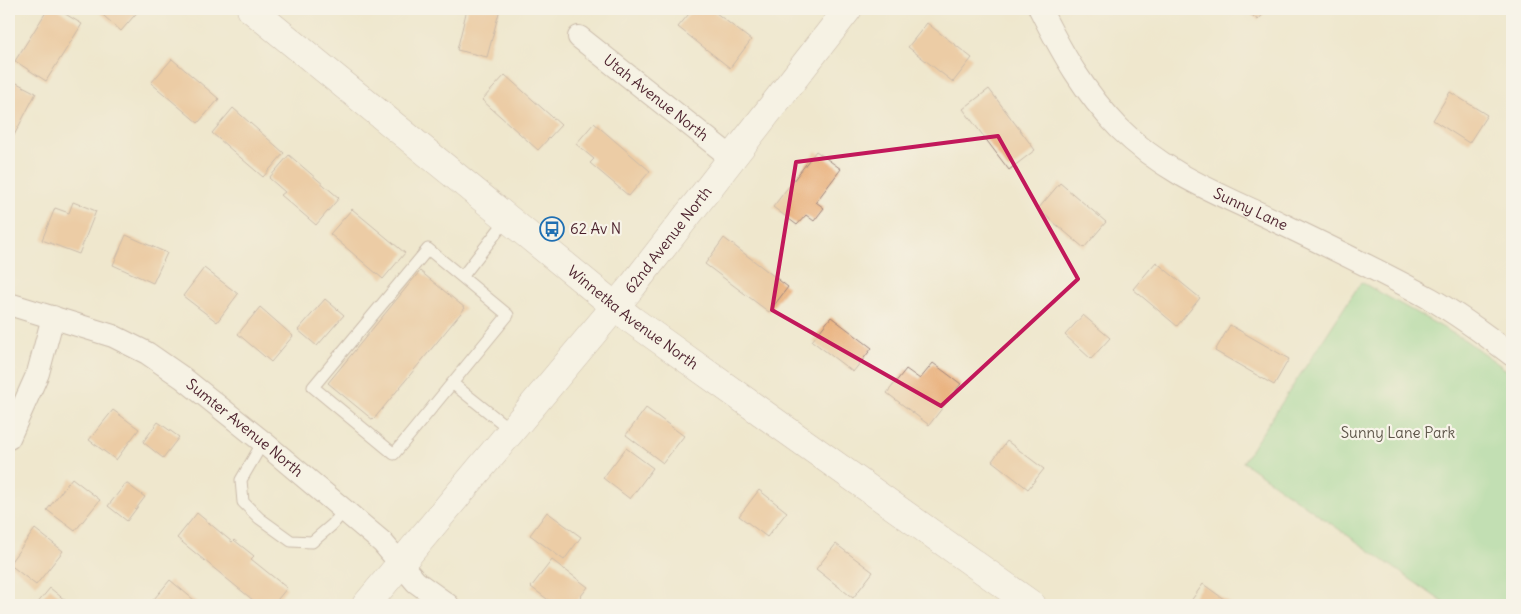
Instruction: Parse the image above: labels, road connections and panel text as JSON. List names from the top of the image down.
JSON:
{
  "streets": {
    "street": [
      "Utah Avenue North",
      "Sunny Lane",
      "62nd Avenue North",
      "Winnetka Avenue North",
      "Sumter Avenue North"
    ]
  },
  "crossings": [
    ["Utah Avenue North", "62nd Avenue North"],
    ["62nd Avenue North", "Winnetka Avenue North"],
    ["62nd Avenue North", "Sumter Avenue North"]
  ],
  "parks": ["Sunny Lane Park"],
  "places": {
    "bus stop": ["62 Av N"]
  }
}
